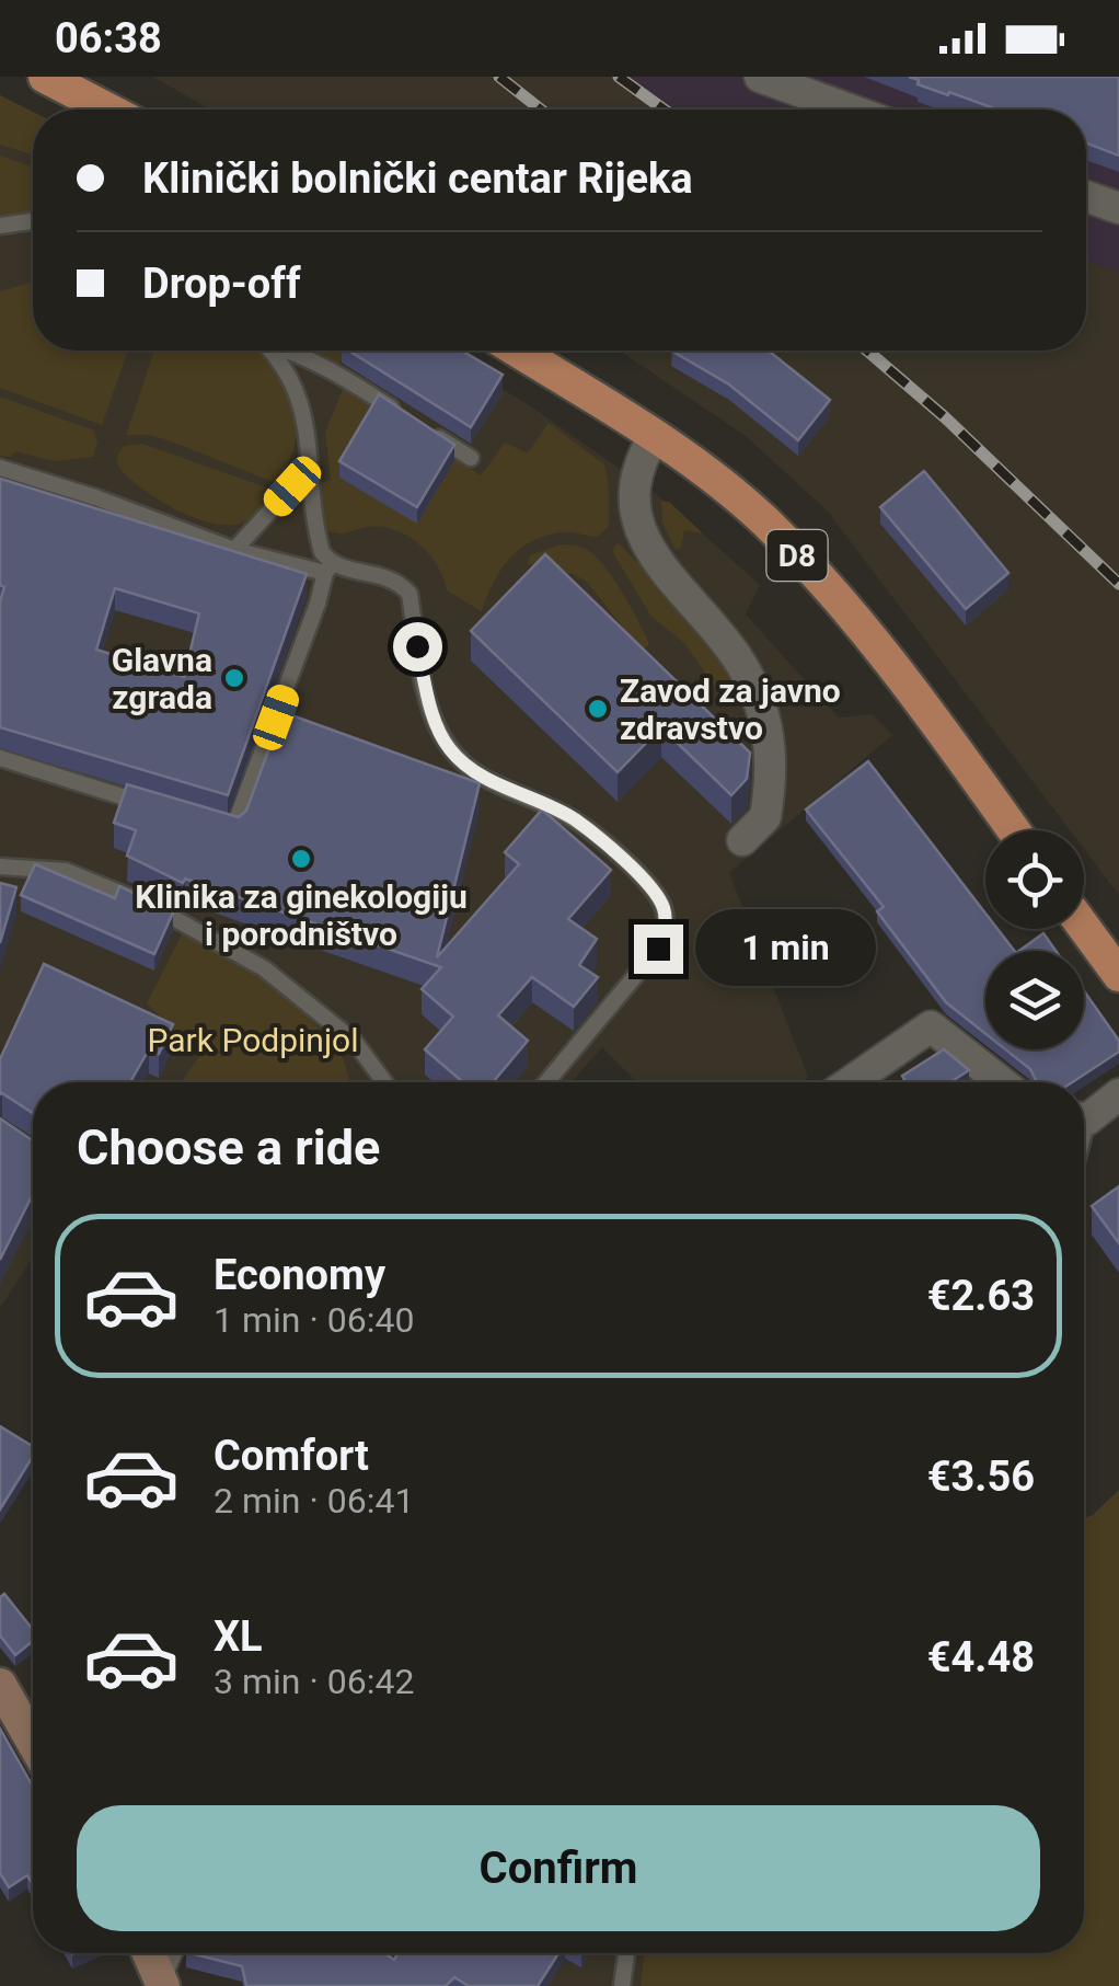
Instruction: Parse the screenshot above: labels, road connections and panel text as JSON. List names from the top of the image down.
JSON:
{
  "streets": {
    "main road": ["D8"]
  },
  "parks": ["Park Podpinjol"],
  "places": ["Glavna zgrada", "Zavod za javno zdravstvo", "Klinika za ginekologiju i porodništvo"],
  "page": {
    "status": "06:38",
    "banner": ["Klinički bolnički centar Rijeka", "Drop-off"],
    "bubble": "1 min",
    "heading": "Choose a ride",
    "list": [
      {
        "name": "Economy",
        "note": "1 min · 06:40",
        "value": "€2.63"
      },
      {
        "name": "Comfort",
        "note": "2 min · 06:41",
        "value": "€3.56"
      },
      {
        "name": "XL",
        "note": "3 min · 06:42",
        "value": "€4.48"
      }
    ],
    "buttons": "Confirm"
  }
}
